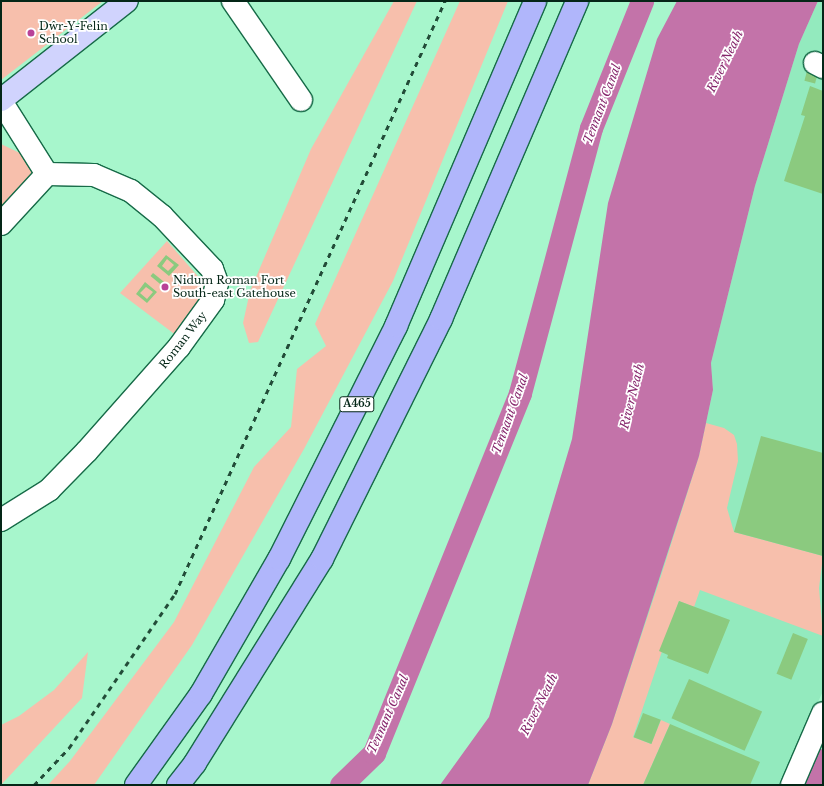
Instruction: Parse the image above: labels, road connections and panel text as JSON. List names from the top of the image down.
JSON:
{
  "streets": {
    "highway": ["A465"],
    "street": ["Roman Way"]
  },
  "water": ["River Neath", "Tennant Canal"],
  "places": ["Dŵr-Y-Felin School", "Nidum Roman Fort South-east Gatehouse"]
}
